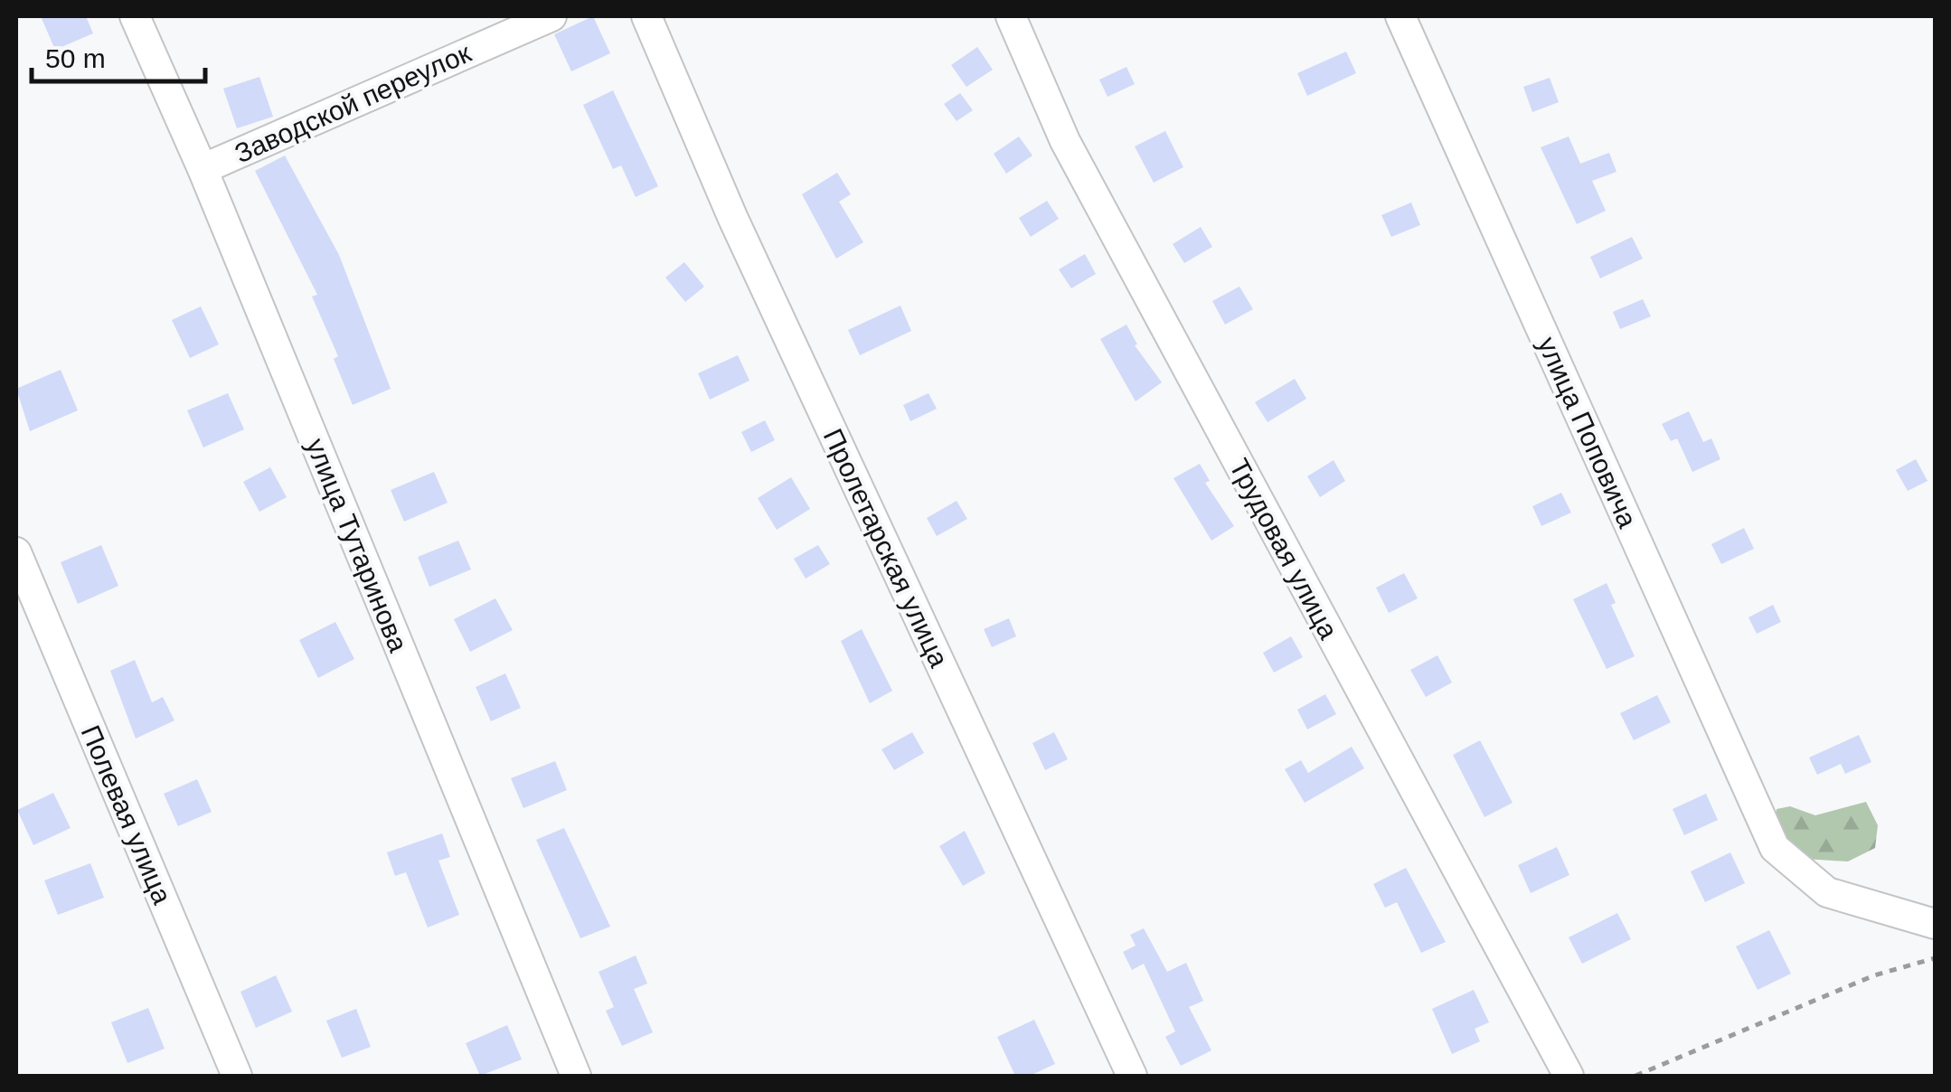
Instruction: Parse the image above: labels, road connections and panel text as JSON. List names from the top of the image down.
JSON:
{
  "streets": {
    "street": [
      "Заводской переулок",
      "улица Поповича",
      "улица Тутаринова",
      "Пролетарская улица",
      "Трудовая улица",
      "Полевая улица"
    ]
  },
  "crossings": [
    ["Заводской переулок", "улица Тутаринова"]
  ],
  "scale_bar": "50 m"
}
